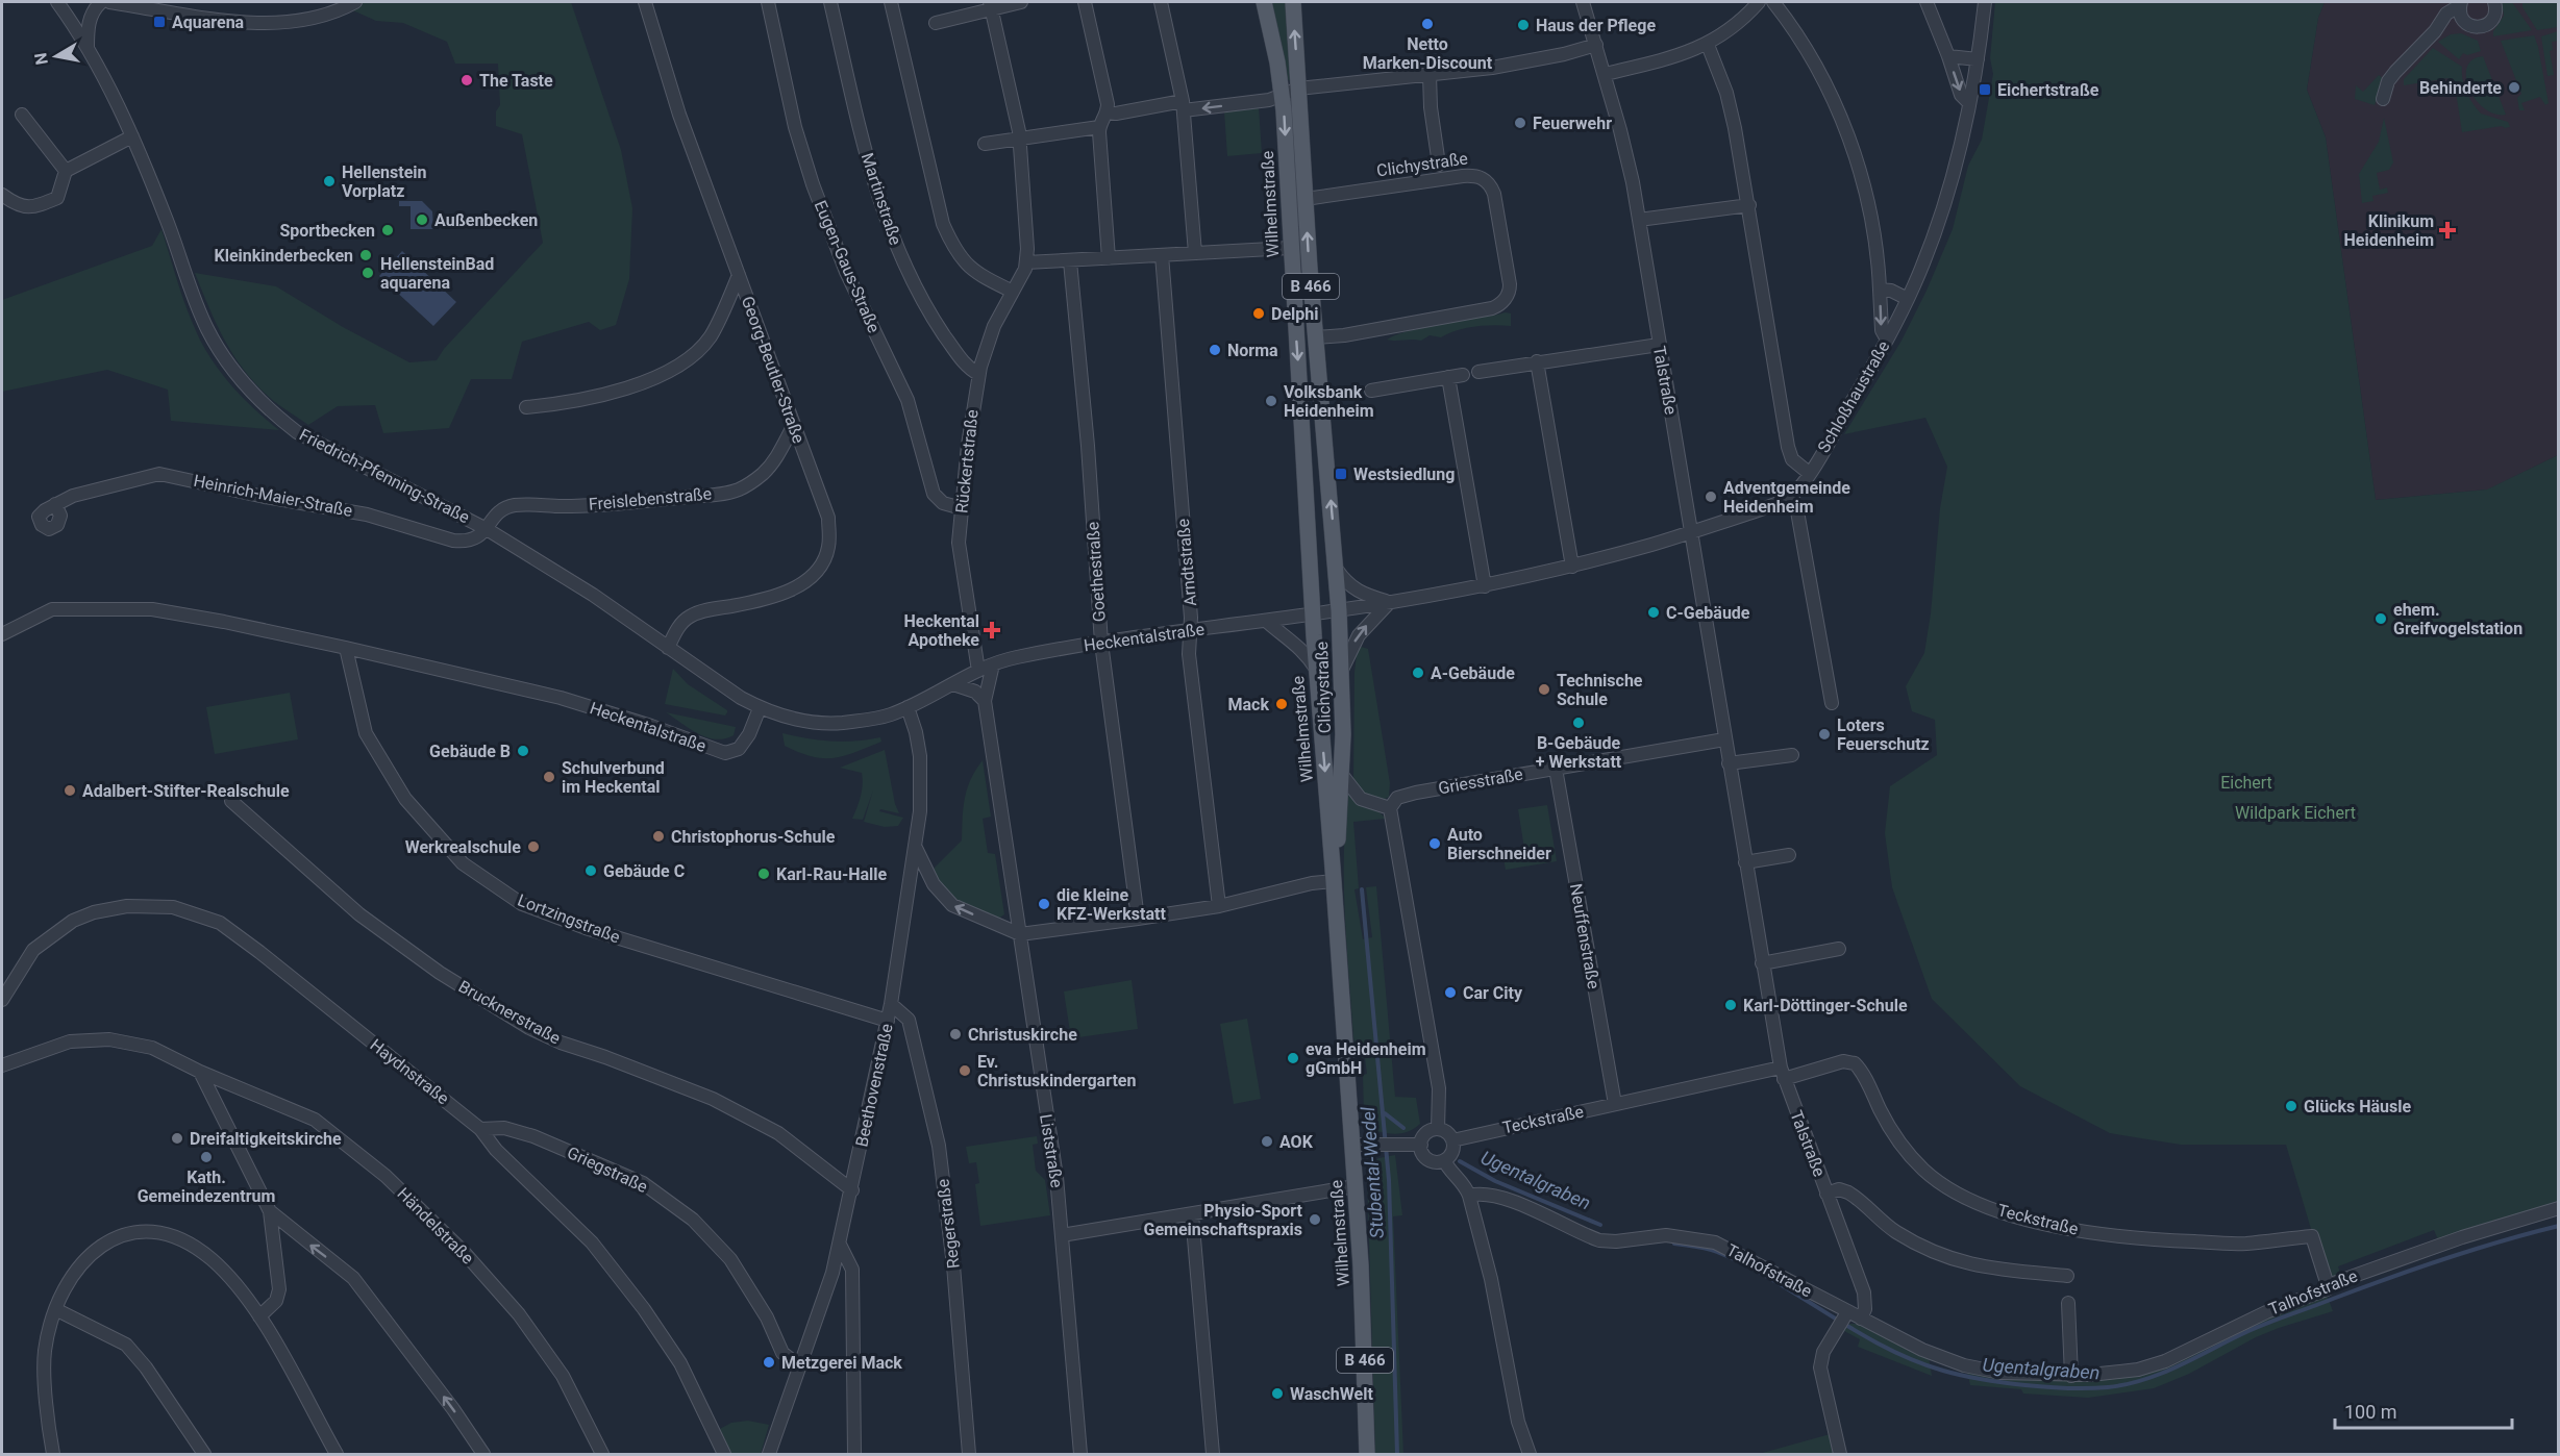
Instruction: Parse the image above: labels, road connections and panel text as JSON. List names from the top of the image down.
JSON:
{
  "streets": {
    "main road": ["Clichystraße", "Wilhelmstraße", "B 466"],
    "street": [
      "Martinstraße",
      "Eugen-Gaus-Straße",
      "Georg-Beutler-Straße",
      "Talstraße",
      "Schloßhaustraße",
      "Rückertstraße",
      "Friedrich-Pfenning-Straße",
      "Heinrich-Maier-Straße",
      "Freislebenstraße",
      "Arndtstraße",
      "Goethestraße",
      "Heckentalstraße",
      "Griesstraße",
      "Lortzingstraße",
      "Neuffenstraße",
      "Brucknerstraße",
      "Haydnstraße",
      "Beethovenstraße",
      "Teckstraße",
      "Liststraße",
      "Griegstraße",
      "Regerstraße",
      "Händelstraße",
      "Talhofstraße"
    ]
  },
  "crossings": [
    ["Clichystraße", "Wilhelmstraße"],
    ["Martinstraße", "Rückertstraße"],
    ["Wilhelmstraße", "Heckentalstraße"],
    ["Eugen-Gaus-Straße", "Rückertstraße"],
    ["Georg-Beutler-Straße", "Friedrich-Pfenning-Straße"],
    ["Georg-Beutler-Straße", "Freislebenstraße"],
    ["Talstraße", "Griesstraße"],
    ["Talstraße", "Teckstraße"],
    ["Talstraße", "Talhofstraße"],
    ["Rückertstraße", "Heckentalstraße"],
    ["Friedrich-Pfenning-Straße", "Heinrich-Maier-Straße"],
    ["Friedrich-Pfenning-Straße", "Freislebenstraße"],
    ["Friedrich-Pfenning-Straße", "Heckentalstraße"],
    ["Heinrich-Maier-Straße", "Freislebenstraße"],
    ["Arndtstraße", "Heckentalstraße"],
    ["Goethestraße", "Heckentalstraße"],
    ["Heckentalstraße", "Lortzingstraße"],
    ["Heckentalstraße", "Beethovenstraße"],
    ["Heckentalstraße", "Liststraße"],
    ["Griesstraße", "Neuffenstraße"],
    ["Lortzingstraße", "Beethovenstraße"],
    ["Neuffenstraße", "Teckstraße"],
    ["Brucknerstraße", "Beethovenstraße"],
    ["Haydnstraße", "Griegstraße"],
    ["Beethovenstraße", "Griegstraße"],
    ["Beethovenstraße", "Regerstraße"],
    ["Teckstraße", "Talhofstraße"]
  ],
  "one_way": ["Wilhelmstraße"],
  "water": ["Stubental-Wedel", "Ugentalgraben"],
  "parks": ["Eichert", "Wildpark Eichert"],
  "places": {
    "transit": ["Aquarena", "Eichertstraße", "Westsiedlung"],
    "other": [
      "Netto Marken-Discount",
      "Haus der Pflege",
      "The Taste",
      "Behinderte",
      "Feuerwehr",
      "Hellenstein Vorplatz",
      "Außenbecken",
      "Sportbecken",
      "Kleinkinderbecken",
      "HellensteinBad aquarena",
      "Delphi",
      "Norma",
      "Volksbank Heidenheim",
      "Adventgemeinde Heidenheim",
      "C-Gebäude",
      "ehem. Greifvogelstation",
      "A-Gebäude",
      "Technische Schule",
      "Mack",
      "B-Gebäude + Werkstatt",
      "Loters Feuerschutz",
      "Gebäude B",
      "Schulverbund im Heckental",
      "Adalbert-Stifter-Realschule",
      "Christophorus-Schule",
      "Auto Bierschneider",
      "Werkrealschule",
      "Gebäude C",
      "Karl-Rau-Halle",
      "die kleine KFZ-Werkstatt",
      "Car City",
      "Karl-Döttinger-Schule",
      "Christuskirche",
      "eva Heidenheim gGmbH",
      "Ev. Christuskindergarten",
      "Glücks Häusle",
      "Dreifaltigkeitskirche",
      "AOK",
      "Kath. Gemeindezentrum",
      "Physio-Sport Gemeinschaftspraxis",
      "Metzgerei Mack",
      "WaschWelt"
    ],
    "health": ["Klinikum Heidenheim", "Heckental Apotheke"]
  },
  "scale_bar": "100 m",
  "north": "left"
}
